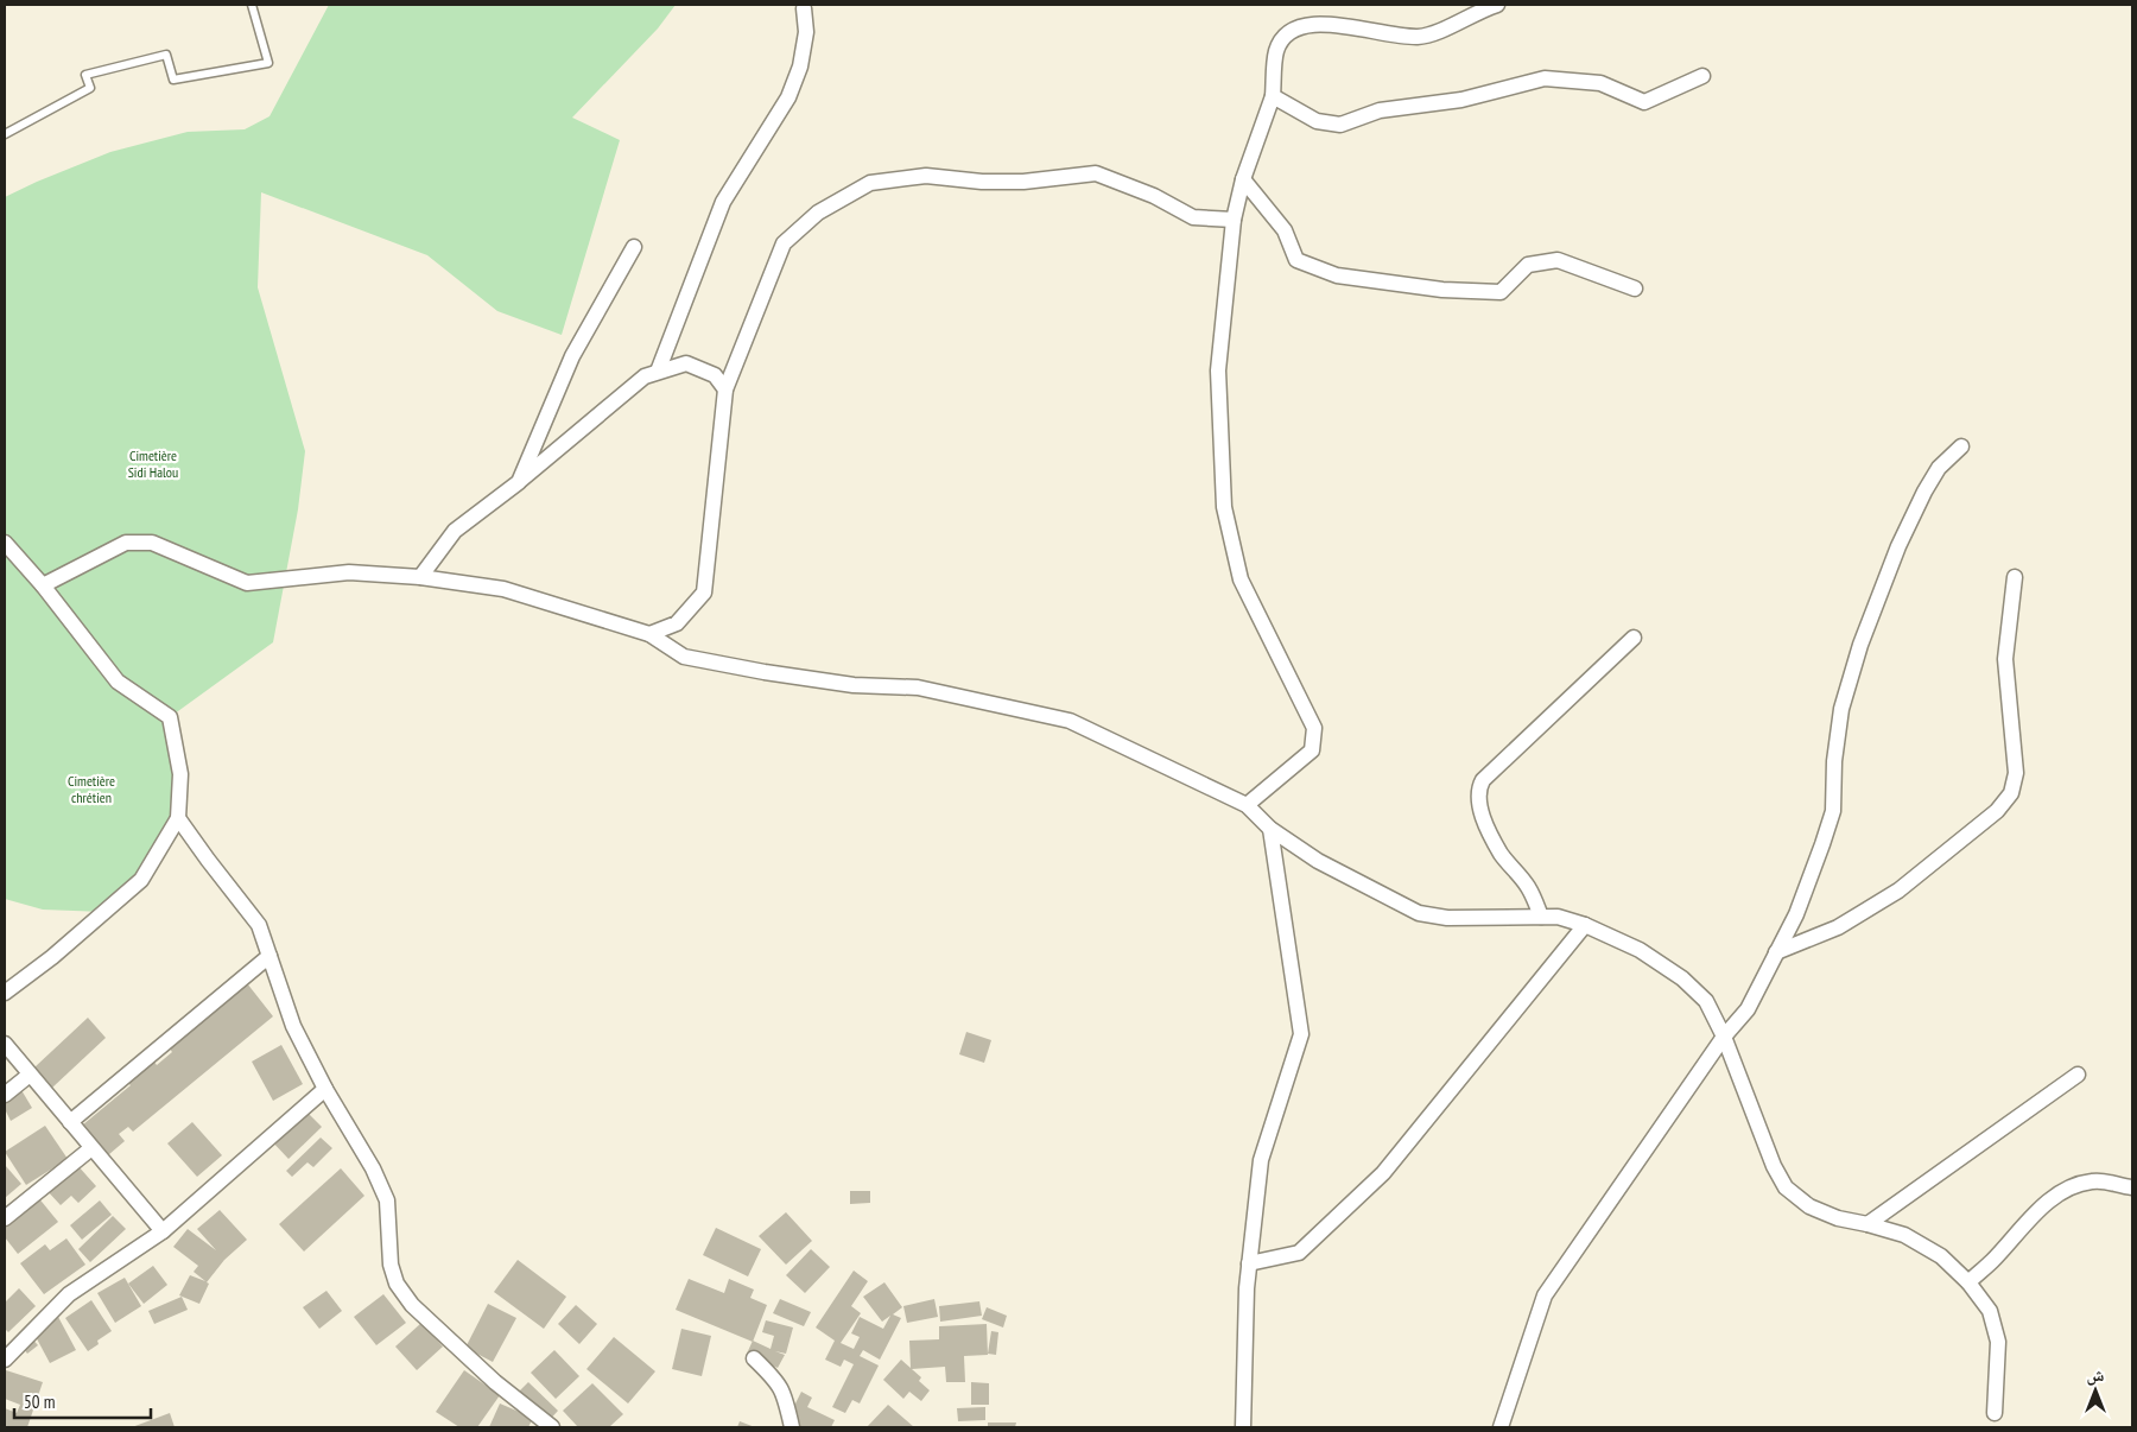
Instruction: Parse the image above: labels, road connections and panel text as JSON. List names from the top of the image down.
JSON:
{
  "parks": ["Cimetière Sidi Halou", "Cimetière chrétien"],
  "scale_bar": "50 m",
  "north": "top"
}
